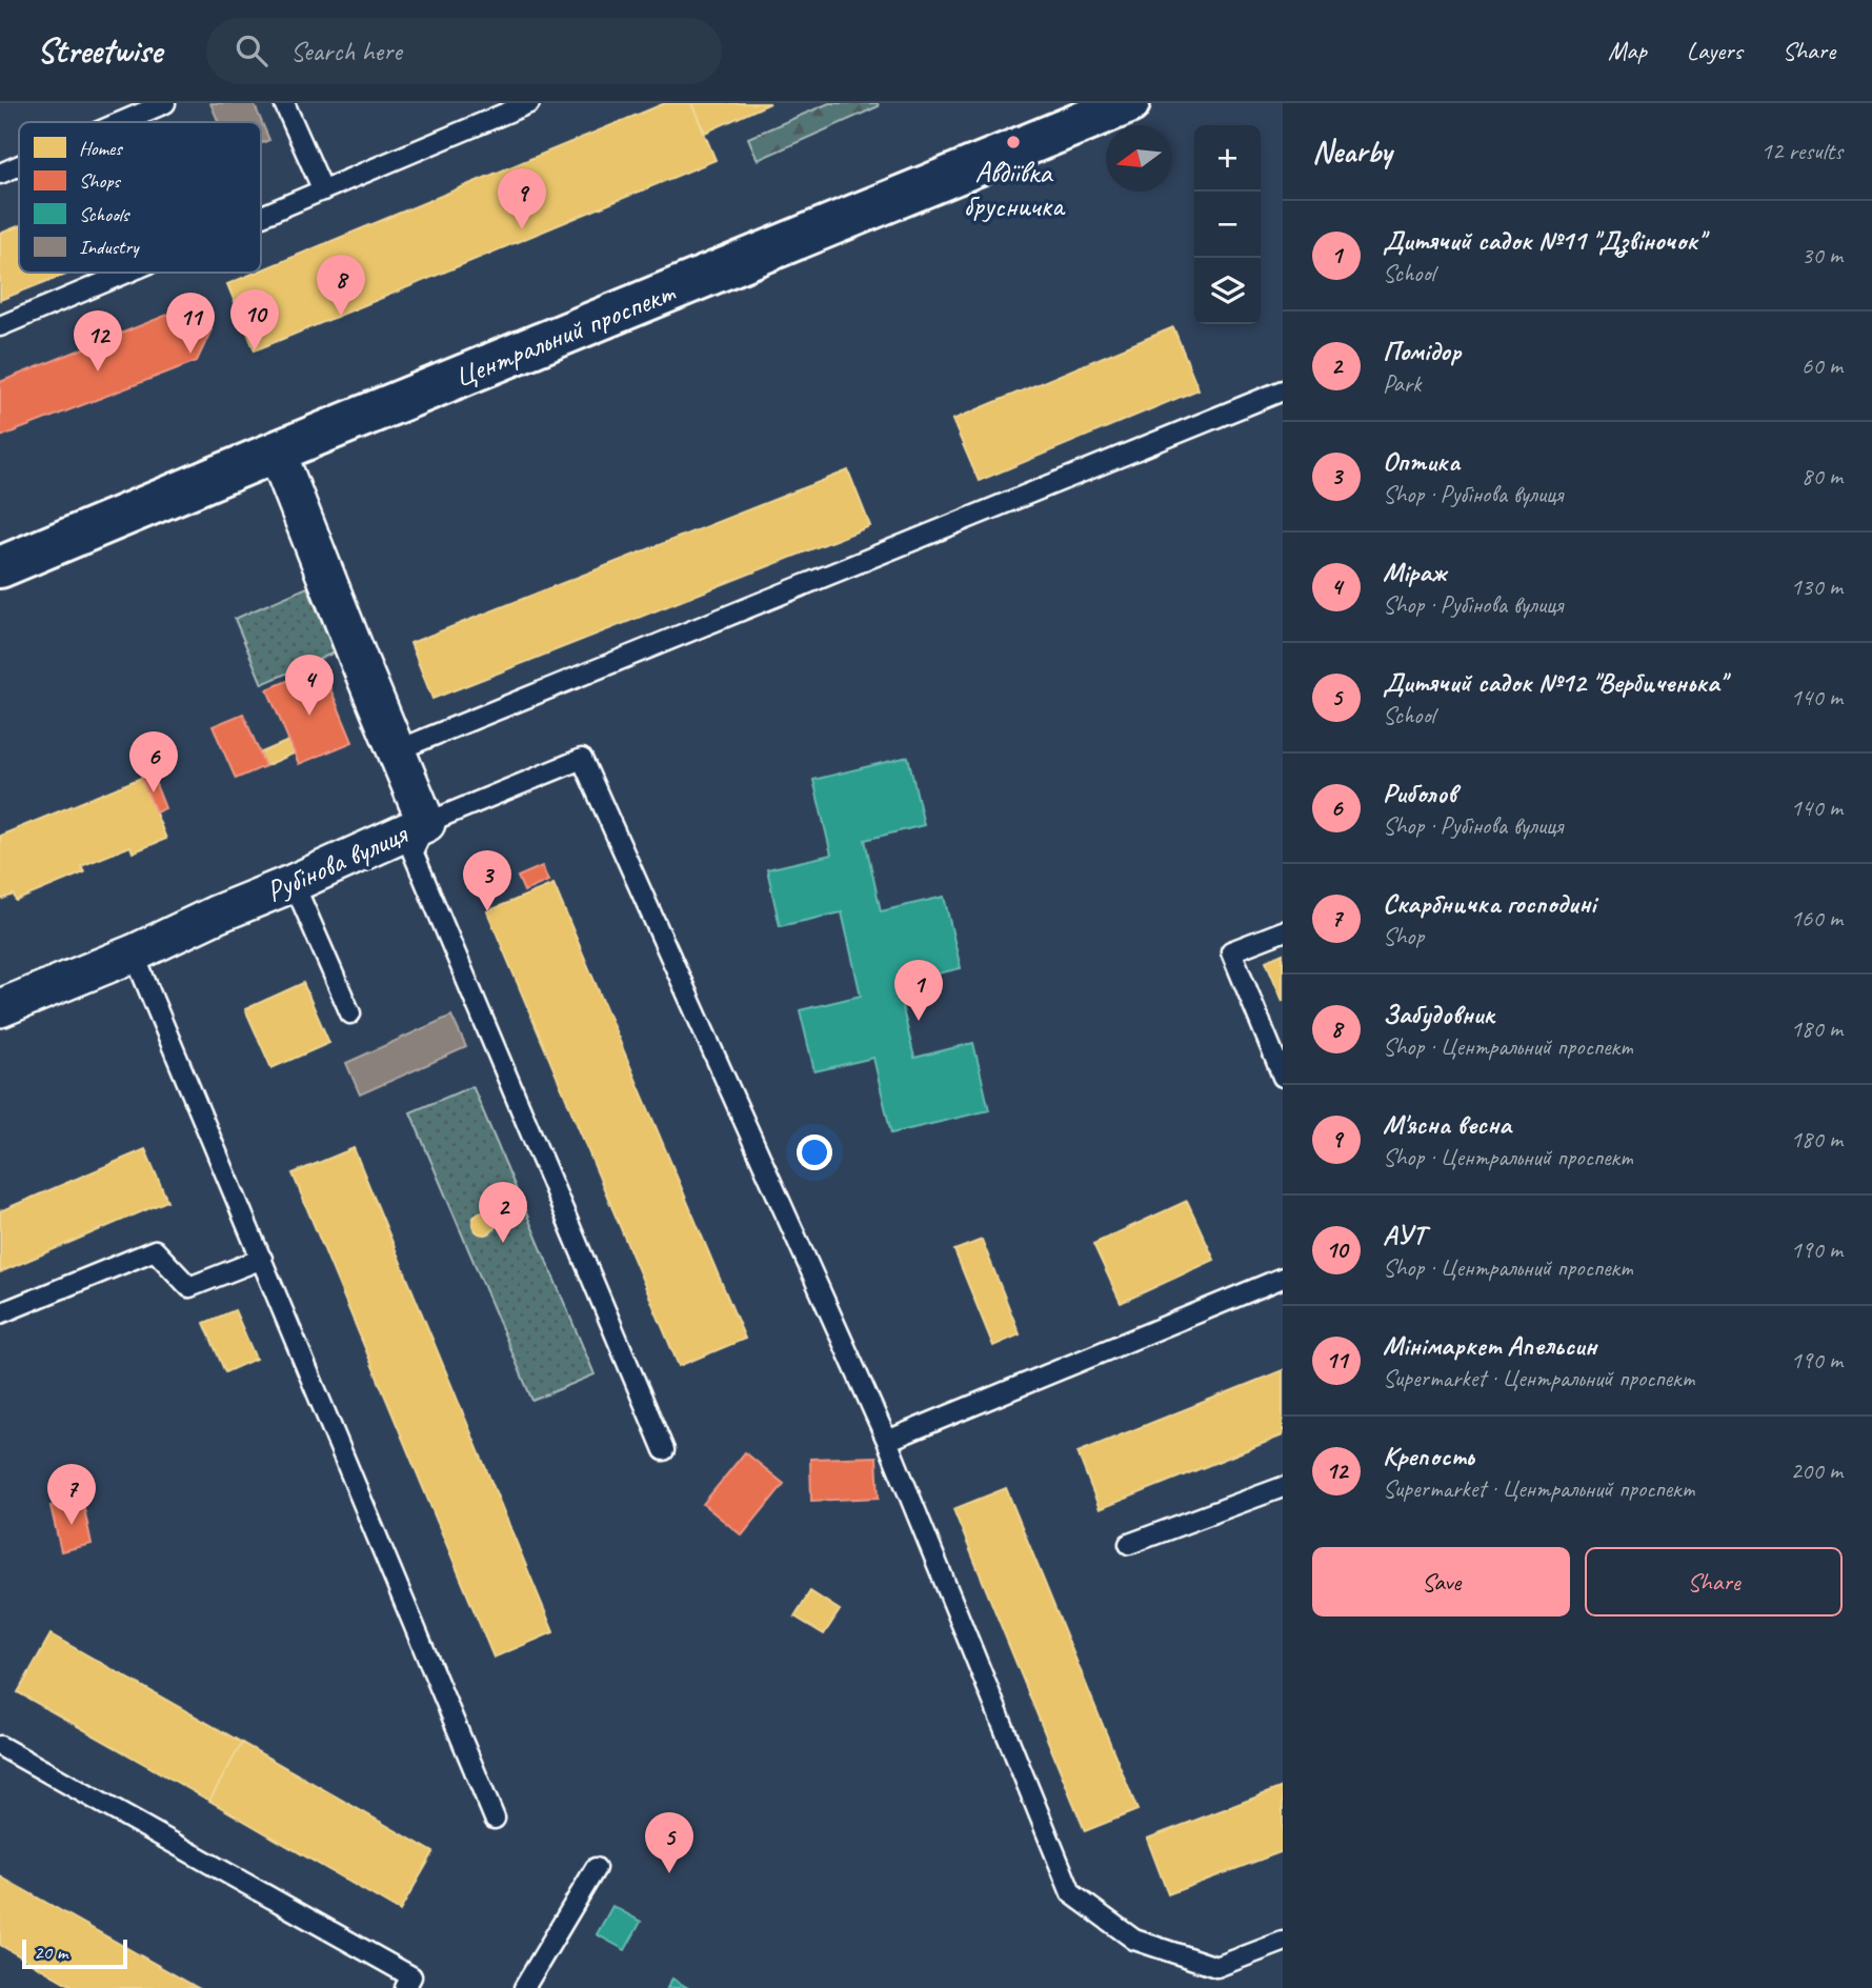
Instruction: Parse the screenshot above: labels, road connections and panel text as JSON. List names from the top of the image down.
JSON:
{
  "streets": {
    "main road": ["Центральний проспект"],
    "street": ["Рубінова вулиця"]
  },
  "crossings": [
    ["Центральний проспект", "Рубінова вулиця"]
  ],
  "places": ["Авдіївка брусничка"],
  "legend": [
    "Homes",
    "Shops",
    "Schools",
    "Industry"
  ],
  "scale_bar": "20 m",
  "north": "left",
  "page": {
    "header": "Streetwise",
    "search": "Search here",
    "nav": ["Map", "Layers", "Share"],
    "heading": ["Nearby", "12 results"],
    "map_buttons": ["+", "−"],
    "pins": [
      "9",
      "8",
      "10",
      "11",
      "12",
      "4",
      "6",
      "3",
      "1",
      "2",
      "7",
      "5"
    ],
    "list": [
      {
        "mark": "1",
        "name": "Дитячий садок №11 \"Дзвіночок\"",
        "note": "School",
        "value": "30 m"
      },
      {
        "mark": "2",
        "name": "Помідор",
        "note": "Park",
        "value": "60 m"
      },
      {
        "mark": "3",
        "name": "Оптика",
        "note": "Shop · Рубінова вулиця",
        "value": "80 m"
      },
      {
        "mark": "4",
        "name": "Міраж",
        "note": "Shop · Рубінова вулиця",
        "value": "130 m"
      },
      {
        "mark": "5",
        "name": "Дитячий садок №12 \"Вербиченька\"",
        "note": "School",
        "value": "140 m"
      },
      {
        "mark": "6",
        "name": "Риболов",
        "note": "Shop · Рубінова вулиця",
        "value": "140 m"
      },
      {
        "mark": "7",
        "name": "Скарбничка господині",
        "note": "Shop",
        "value": "160 m"
      },
      {
        "mark": "8",
        "name": "Забудовник",
        "note": "Shop · Центральний проспект",
        "value": "180 m"
      },
      {
        "mark": "9",
        "name": "М'ясна весна",
        "note": "Shop · Центральний проспект",
        "value": "180 m"
      },
      {
        "mark": "10",
        "name": "АУТ",
        "note": "Shop · Центральний проспект",
        "value": "190 m"
      },
      {
        "mark": "11",
        "name": "Мінімаркет Апельсин",
        "note": "Supermarket · Центральний проспект",
        "value": "190 m"
      },
      {
        "mark": "12",
        "name": "Крепость",
        "note": "Supermarket · Центральний проспект",
        "value": "200 m"
      }
    ],
    "buttons": ["Save", "Share"],
    "scale": "20 m"
  }
}
